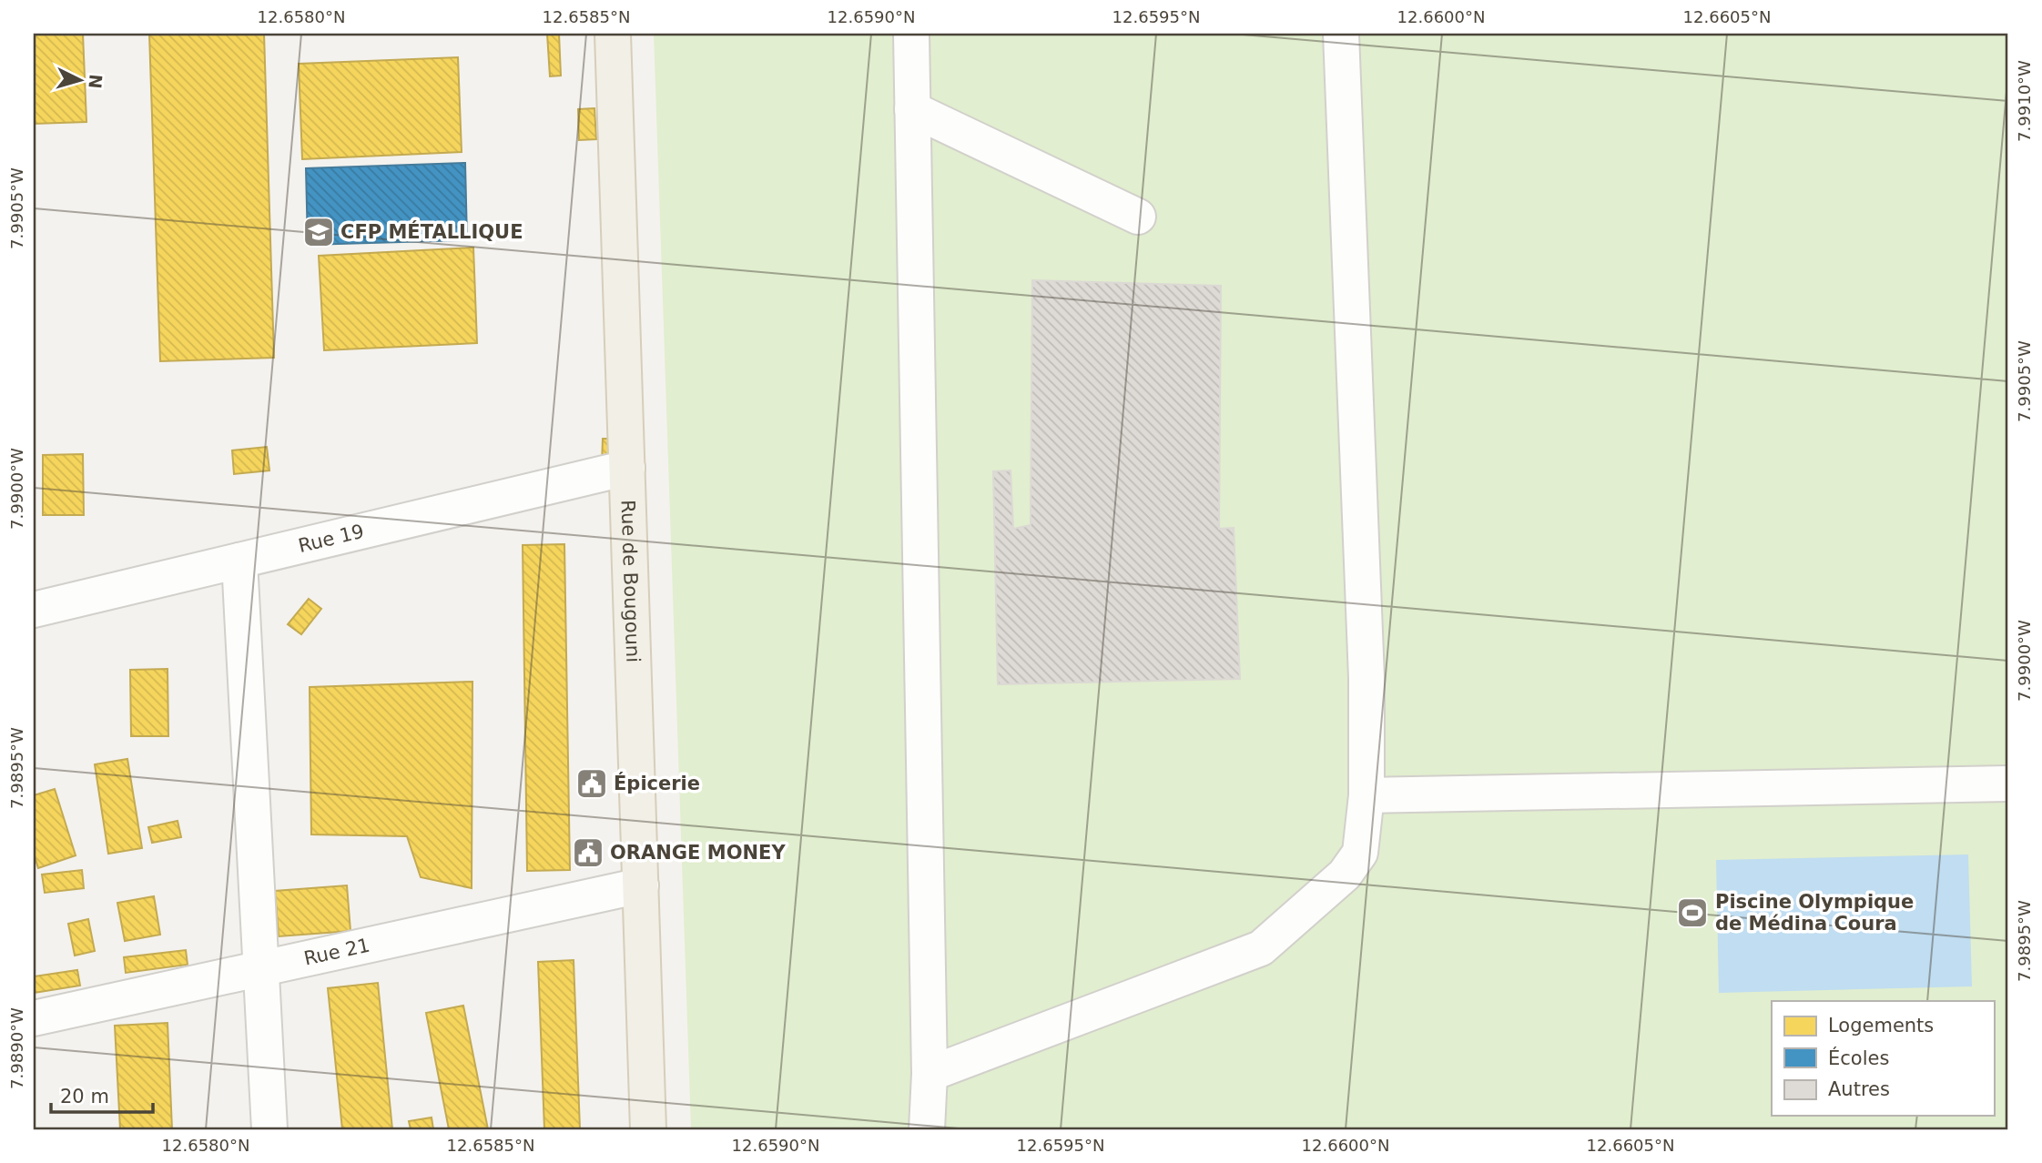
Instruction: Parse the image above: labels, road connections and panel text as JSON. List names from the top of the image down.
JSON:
{
  "streets": {
    "main road": ["Rue de Bougouni"],
    "street": ["Rue 19", "Rue 21"]
  },
  "crossings": [
    ["Rue 19", "Rue de Bougouni"],
    ["Rue de Bougouni", "Rue 21"]
  ],
  "places": {
    "school or university": ["CFP MÉTALLIQUE"],
    "public building": ["Épicerie", "ORANGE MONEY"],
    "sports": ["Piscine Olympique de Médina Coura"]
  },
  "legend": ["Logements", "Écoles", "Autres"],
  "scale_bar": "20 m",
  "north": "right",
  "coordinates": [
    "12.6580°N",
    "12.6585°N",
    "12.6590°N",
    "12.6595°N",
    "12.6600°N",
    "12.6605°N",
    "7.9910°W",
    "7.9905°W",
    "7.9900°W",
    "7.9895°W",
    "7.9890°W"
  ]
}
